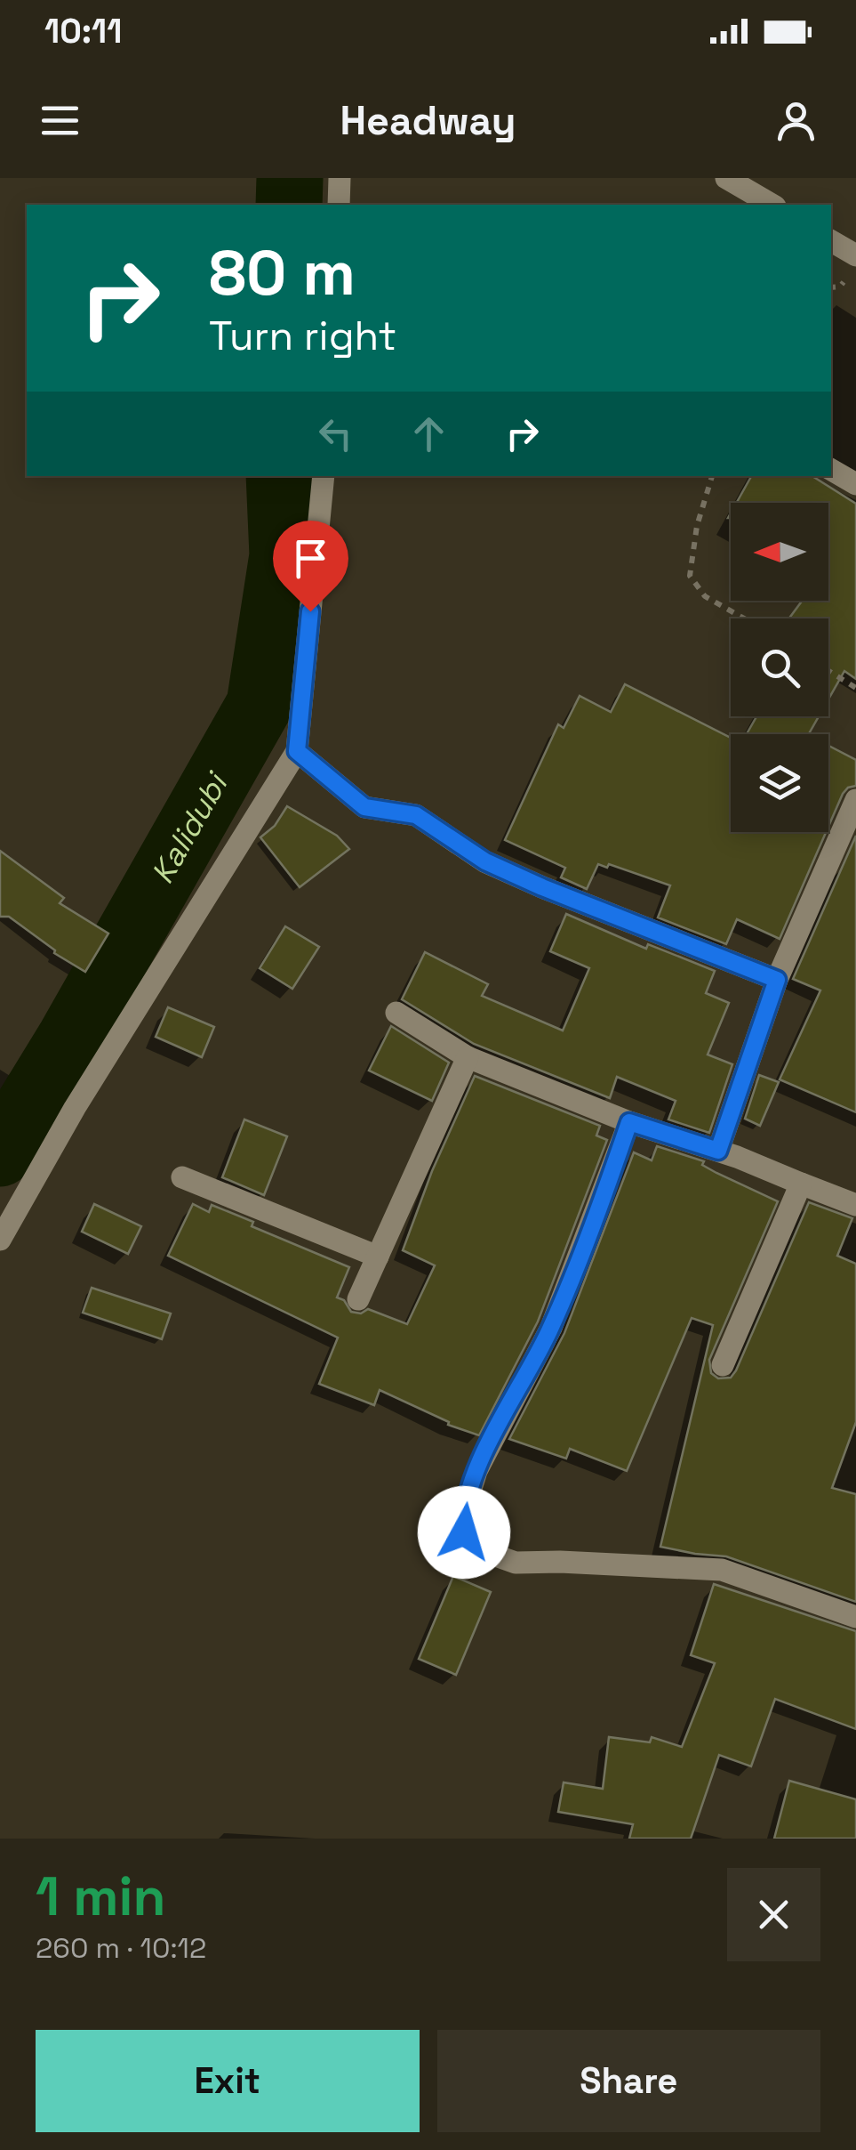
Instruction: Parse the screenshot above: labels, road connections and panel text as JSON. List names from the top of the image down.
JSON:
{
  "water": ["Kalidubi"],
  "north": "left",
  "page": {
    "status": "10:11",
    "header": "Headway",
    "turn": ["80 m", "Turn right"],
    "heading": ["1 min", "260 m · 10:12"],
    "buttons": ["Exit", "Share"]
  }
}
